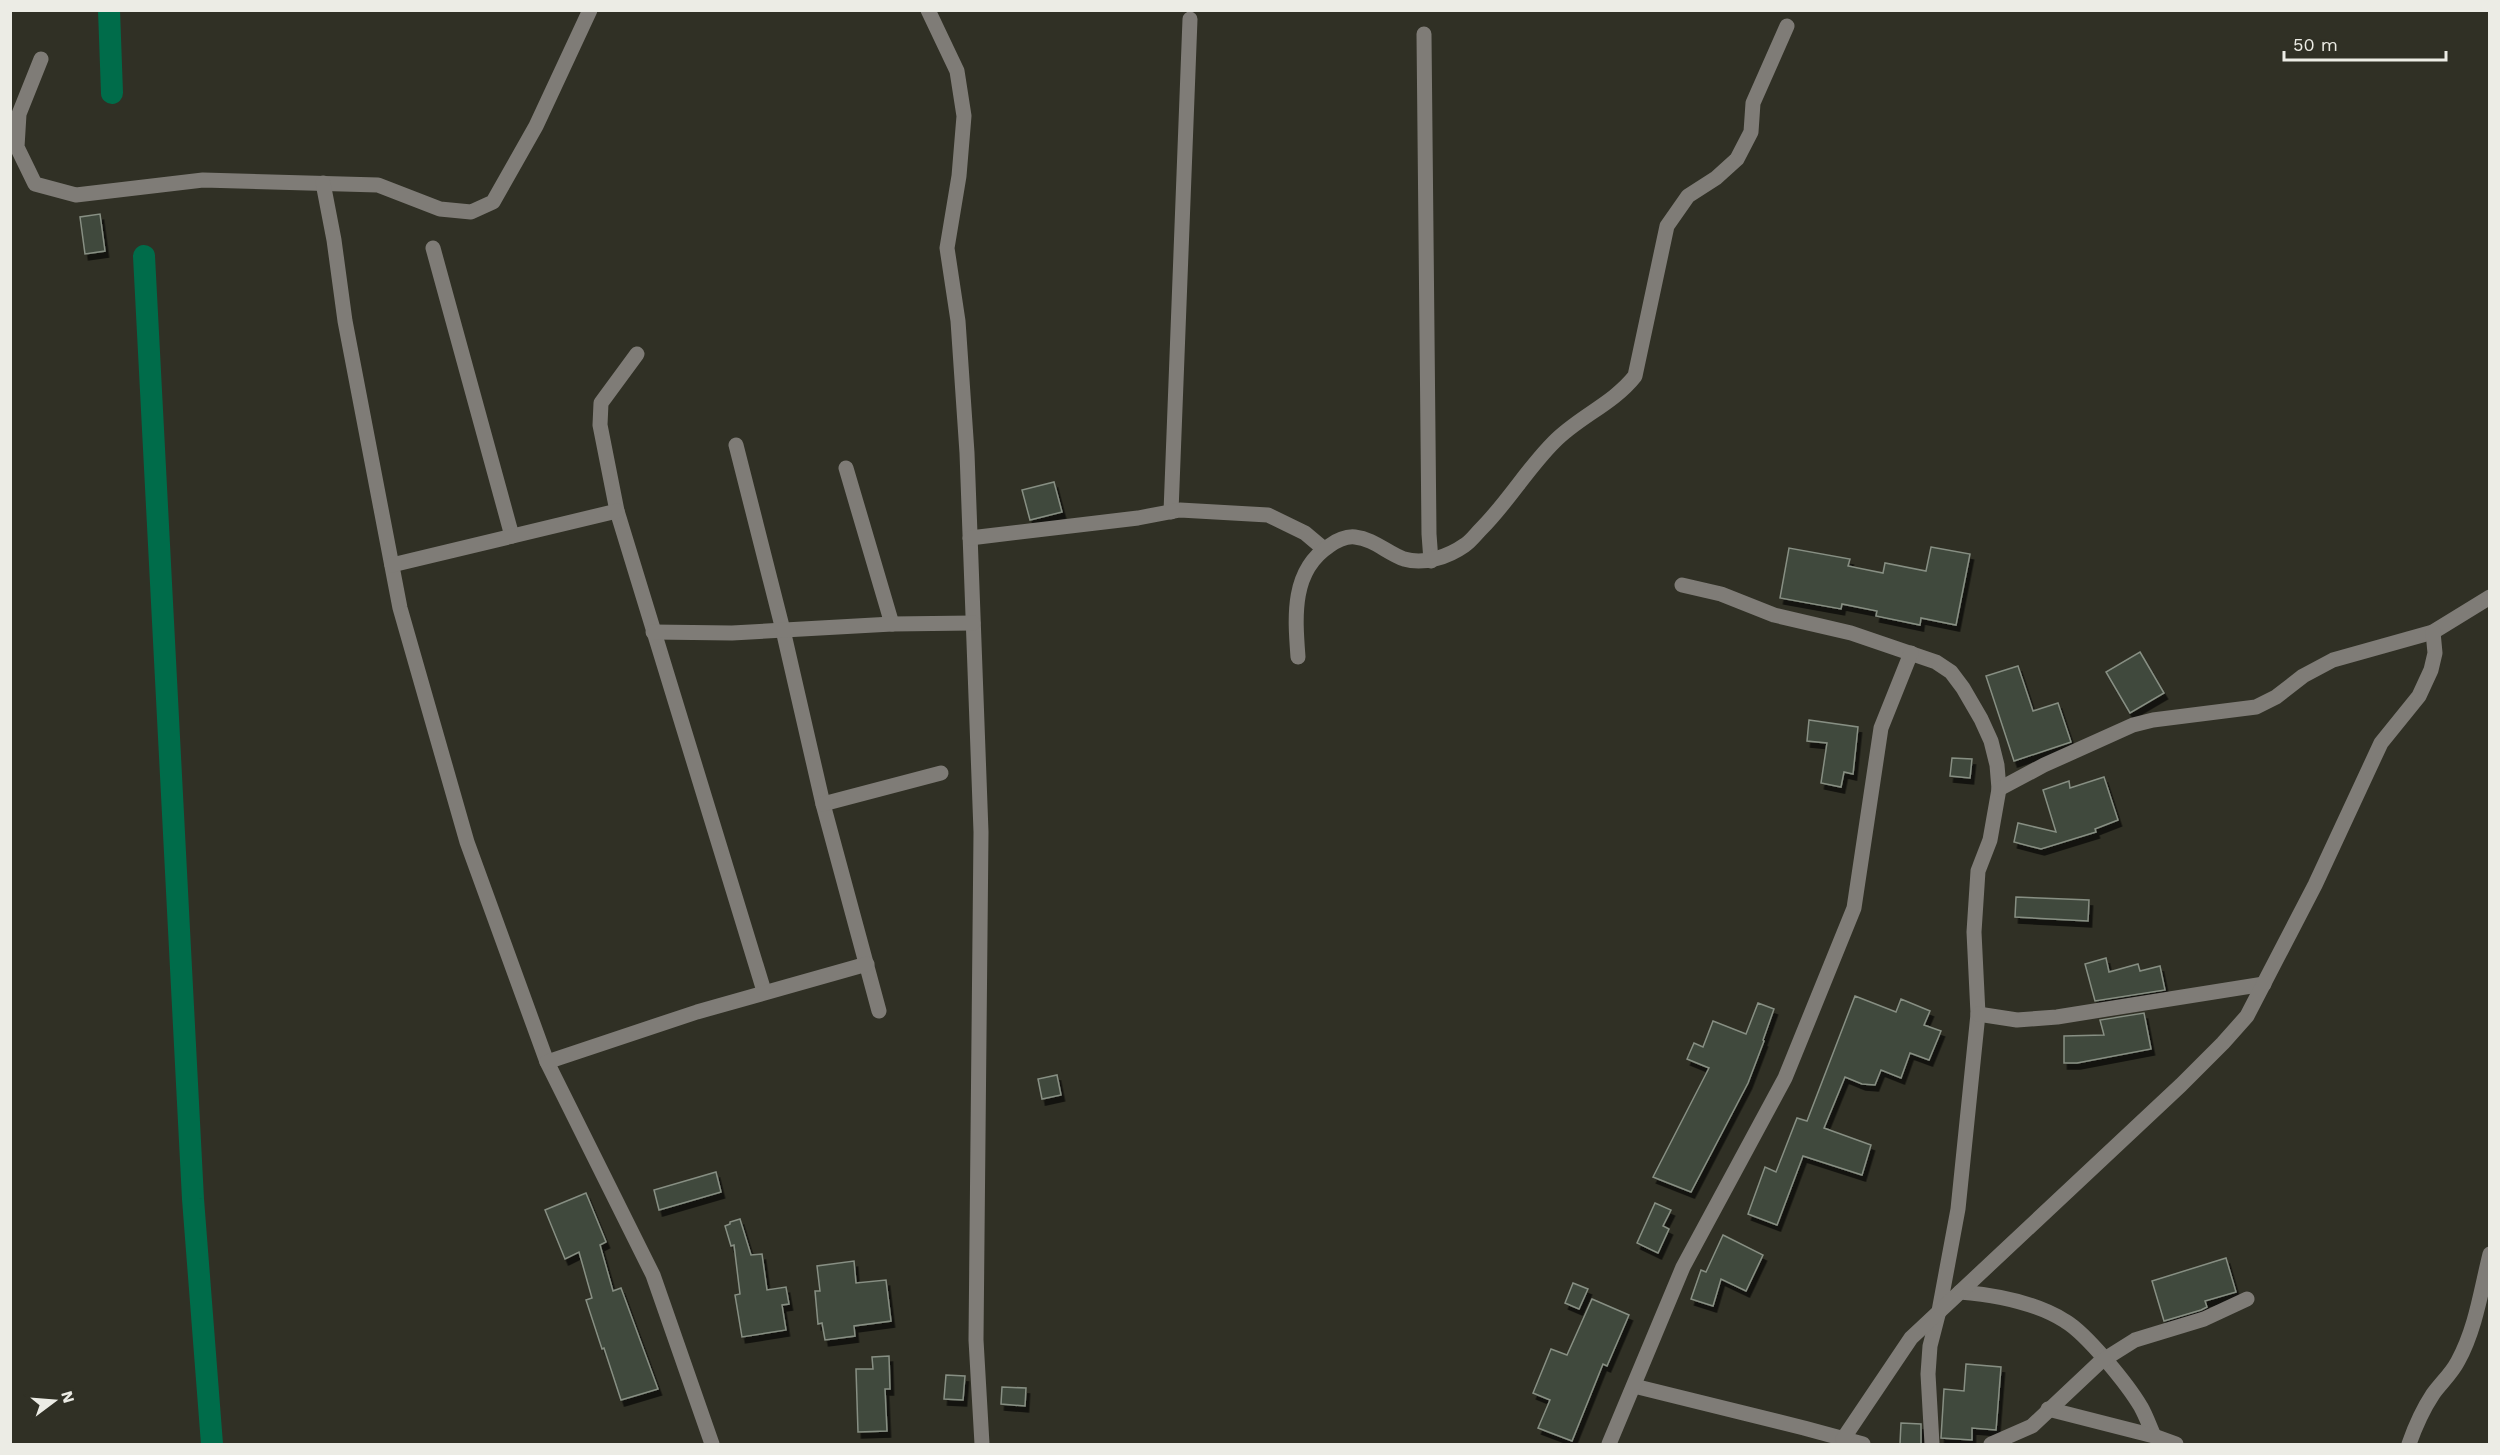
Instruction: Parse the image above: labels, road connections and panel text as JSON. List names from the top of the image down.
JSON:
{
  "scale_bar": "50 m",
  "north": "right"
}
